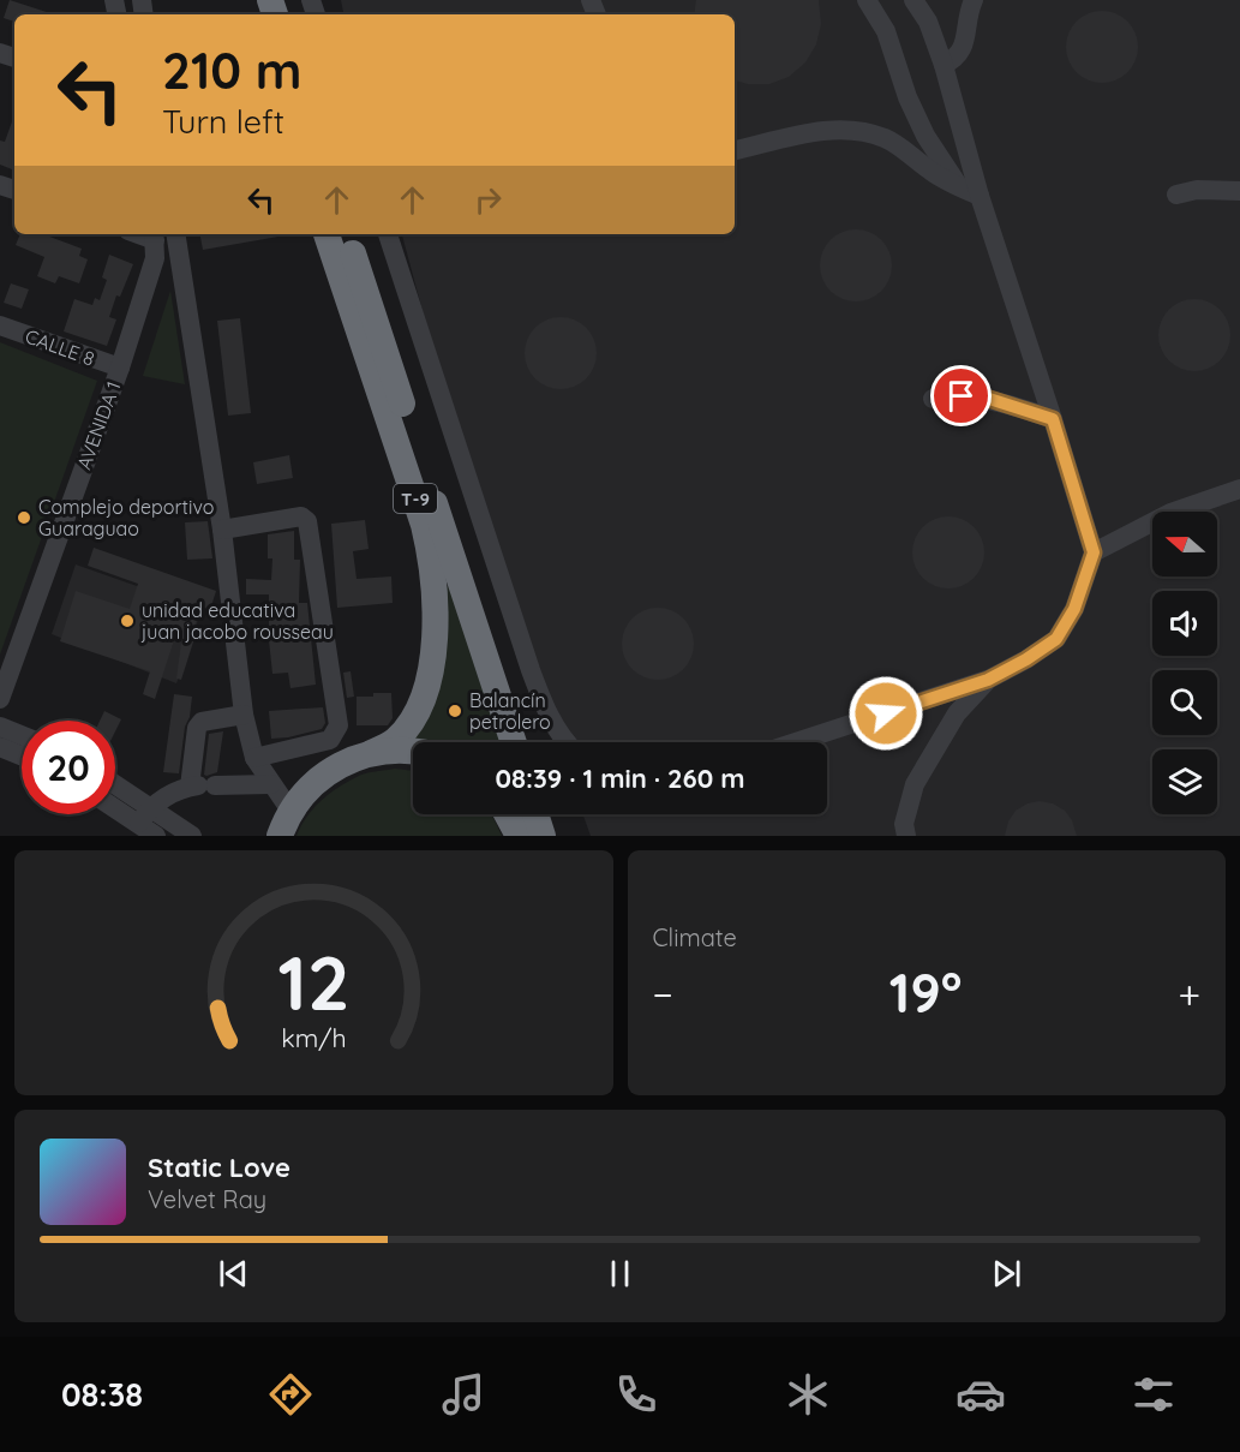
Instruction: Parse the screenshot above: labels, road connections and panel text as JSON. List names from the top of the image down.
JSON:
{
  "streets": {
    "highway": ["T-9"],
    "street": ["CALLE 8", "AVENIDA 1"]
  },
  "crossings": [
    ["CALLE 8", "AVENIDA 1"]
  ],
  "places": ["Complejo deportivo Guaraguao", "unidad educativa juan jacobo rousseau", "Balancín petrolero"],
  "north": "left",
  "page": {
    "turn": ["210 m", "Turn left"],
    "limit": "20",
    "trip": "08:39 · 1 min · 260 m",
    "tile": "Climate",
    "heat": ["−", "19°", "+"],
    "song": ["Static Love", "Velvet Ray"],
    "tabs": "08:38",
    "gauge": ["12", "km/h"]
  }
}
